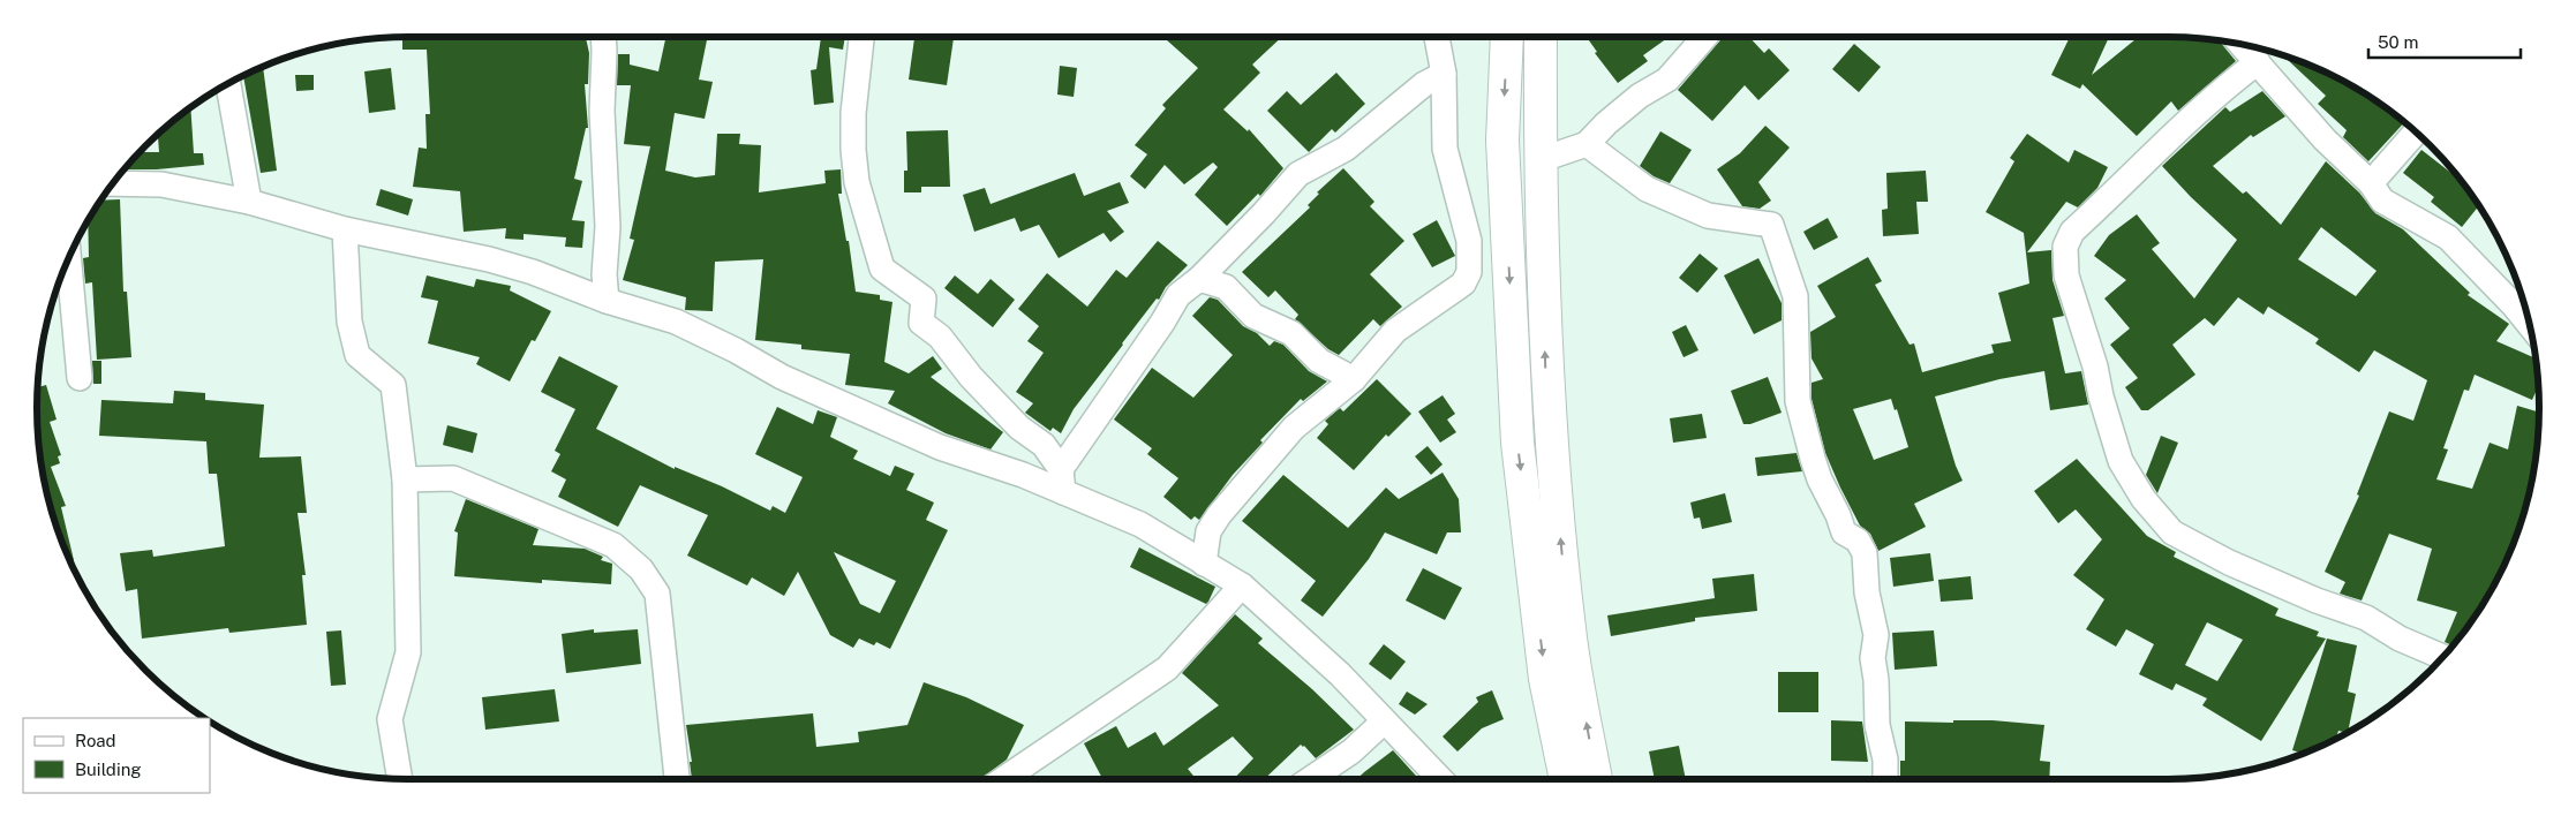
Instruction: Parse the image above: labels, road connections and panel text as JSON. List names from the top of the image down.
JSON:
{
  "legend": ["Road", "Building"],
  "scale_bar": "50 m"
}
